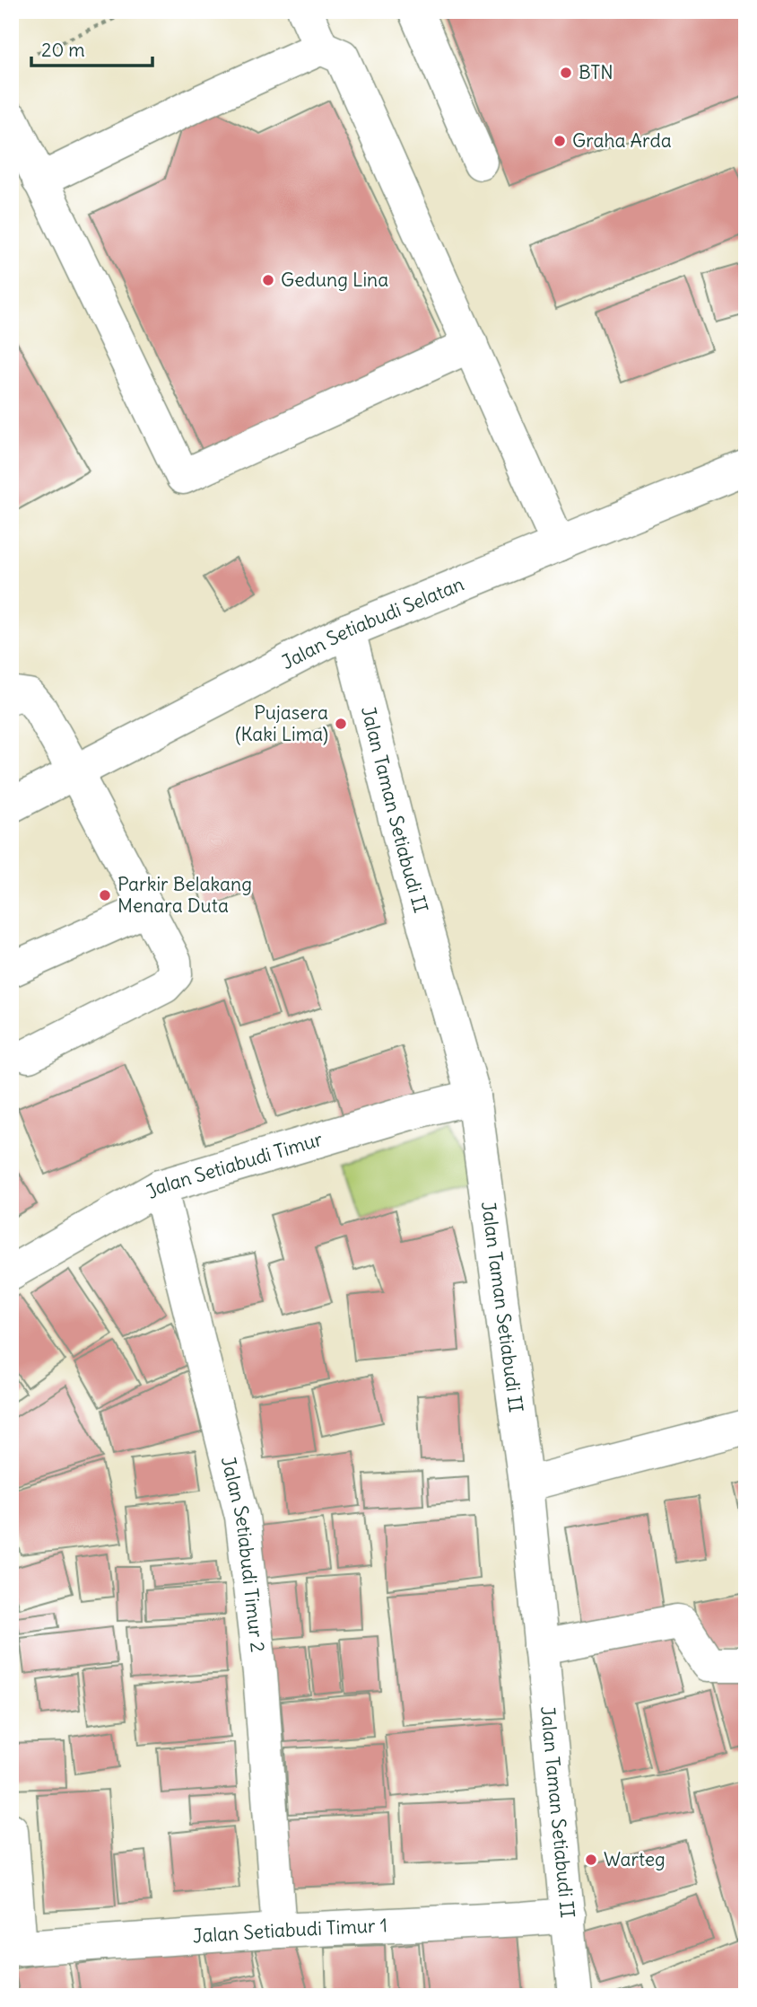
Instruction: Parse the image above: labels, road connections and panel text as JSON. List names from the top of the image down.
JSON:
{
  "streets": {
    "street": [
      "Jalan Setiabudi Selatan",
      "Jalan Taman Setiabudi II",
      "Jalan Setiabudi Timur",
      "Jalan Setiabudi Timur 2",
      "Jalan Setiabudi Timur 1"
    ]
  },
  "crossings": [
    ["Jalan Setiabudi Selatan", "Jalan Taman Setiabudi II"],
    ["Jalan Taman Setiabudi II", "Jalan Setiabudi Timur"],
    ["Jalan Taman Setiabudi II", "Jalan Setiabudi Timur 1"],
    ["Jalan Setiabudi Timur", "Jalan Setiabudi Timur 2"],
    ["Jalan Setiabudi Timur 2", "Jalan Setiabudi Timur 1"]
  ],
  "places": [
    "BTN",
    "Graha Arda",
    "Gedung Lina",
    "Pujasera (Kaki Lima)",
    "Parkir Belakang Menara Duta",
    "Warteg"
  ],
  "scale_bar": "20 m"
}
